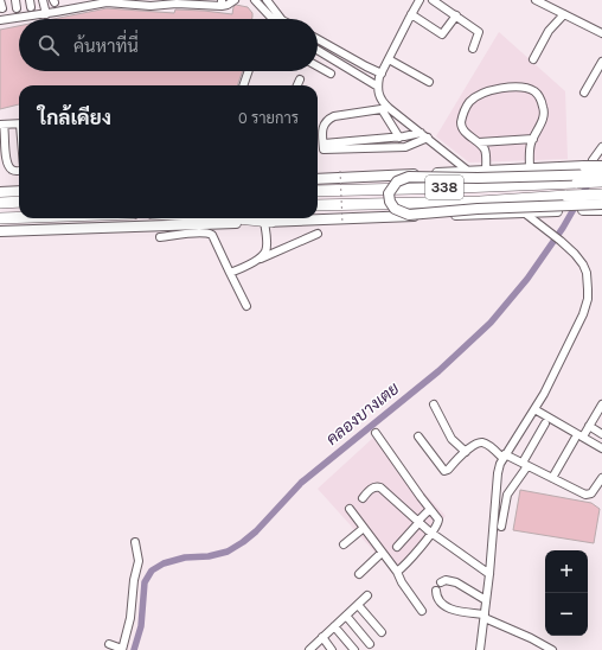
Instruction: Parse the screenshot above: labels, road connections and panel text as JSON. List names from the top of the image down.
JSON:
{
  "streets": {
    "highway": ["338"]
  },
  "water": ["คลองบางเตย"],
  "page": {
    "search": "ค้นหาที่นี่",
    "heading": ["ใกล้เคียง", "0 รายการ"],
    "map_buttons": ["+", "−"]
  }
}
